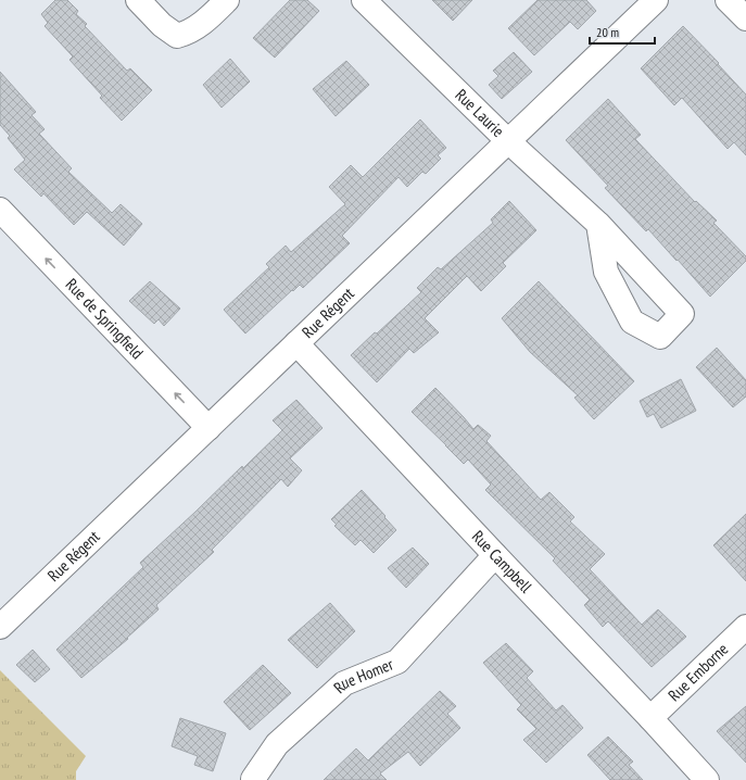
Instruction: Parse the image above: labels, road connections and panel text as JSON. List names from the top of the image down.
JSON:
{
  "streets": {
    "street": [
      "Rue Laurie",
      "Rue Régent",
      "Rue de Springfield",
      "Rue Campbell",
      "Rue Emborne",
      "Rue Homer"
    ]
  },
  "crossings": [
    ["Rue Laurie", "Rue Régent"],
    ["Rue Régent", "Rue de Springfield"],
    ["Rue Régent", "Rue Campbell"],
    ["Rue Campbell", "Rue Emborne"],
    ["Rue Campbell", "Rue Homer"]
  ],
  "one_way": ["Rue de Springfield"],
  "scale_bar": "20 m"
}
